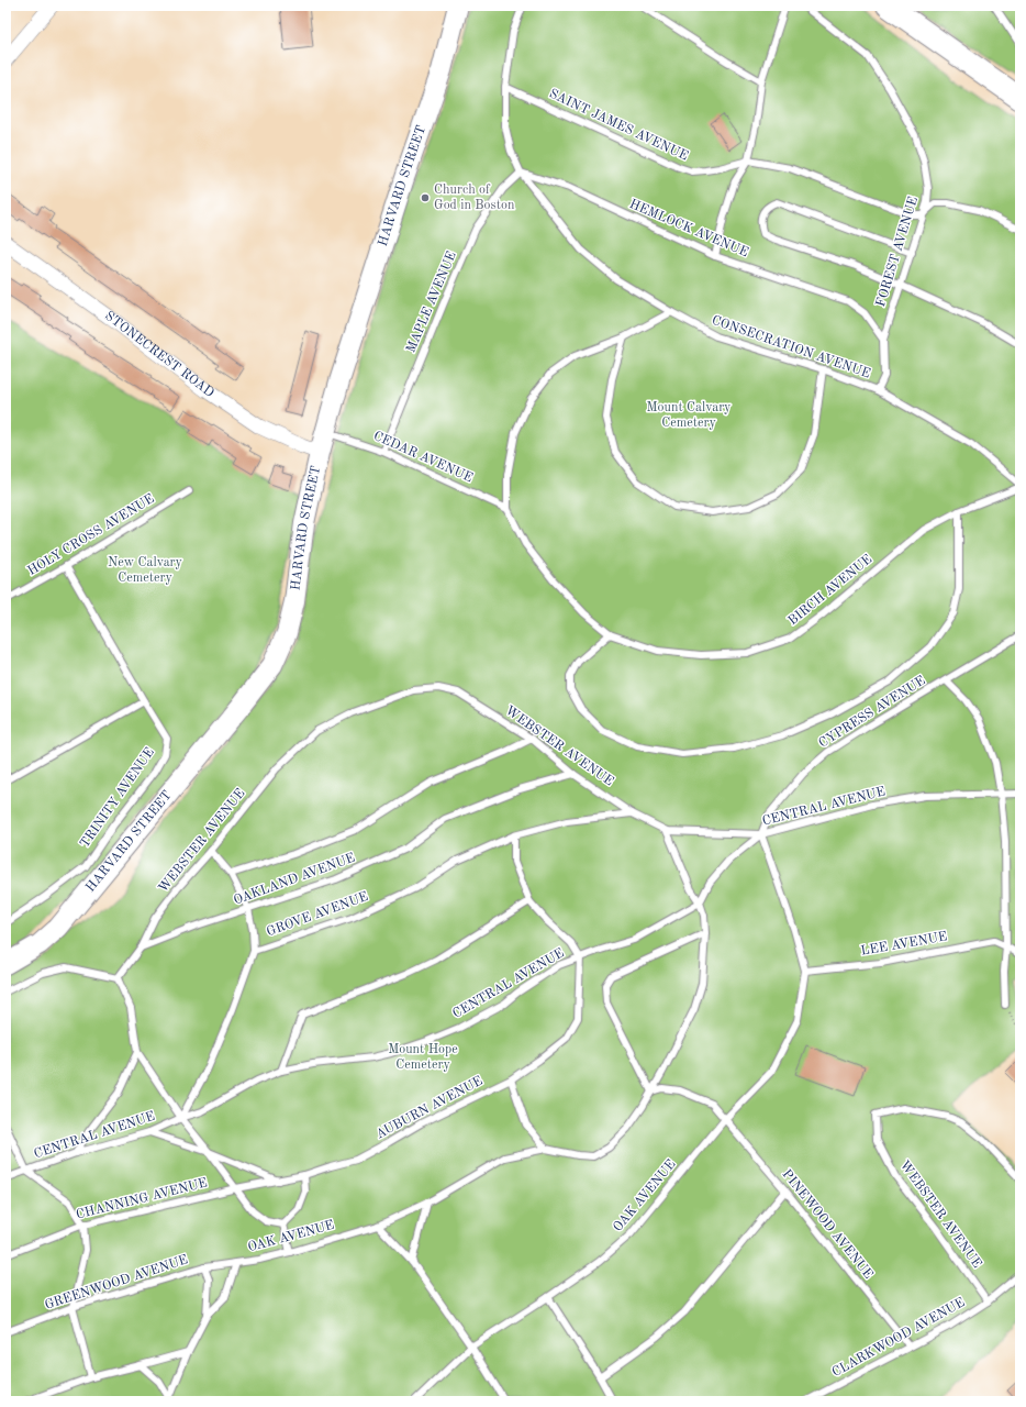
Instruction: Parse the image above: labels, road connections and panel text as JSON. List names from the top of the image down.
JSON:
{
  "streets": {
    "main road": ["HARVARD STREET"],
    "street": ["STONECREST ROAD"],
    "lane": [
      "SAINT JAMES AVENUE",
      "HEMLOCK AVENUE",
      "FOREST AVENUE",
      "MAPLE AVENUE",
      "CONSECRATION AVENUE",
      "CEDAR AVENUE",
      "HOLY CROSS AVENUE",
      "BIRCH AVENUE",
      "CYPRESS AVENUE",
      "WEBSTER AVENUE",
      "TRINITY AVENUE",
      "CENTRAL AVENUE",
      "OAKLAND AVENUE",
      "GROVE AVENUE",
      "LEE AVENUE",
      "AUBURN AVENUE",
      "OAK AVENUE",
      "CHANNING AVENUE",
      "PINEWOOD AVENUE",
      "GREENWOOD AVENUE",
      "CLARKWOOD AVENUE"
    ]
  },
  "crossings": [
    ["SAINT JAMES AVENUE", "CONSECRATION AVENUE"],
    ["HARVARD STREET", "STONECREST ROAD"],
    ["HARVARD STREET", "CEDAR AVENUE"],
    ["HEMLOCK AVENUE", "FOREST AVENUE"],
    ["HEMLOCK AVENUE", "MAPLE AVENUE"],
    ["HEMLOCK AVENUE", "CONSECRATION AVENUE"],
    ["FOREST AVENUE", "CONSECRATION AVENUE"],
    ["MAPLE AVENUE", "CONSECRATION AVENUE"],
    ["MAPLE AVENUE", "CEDAR AVENUE"],
    ["CONSECRATION AVENUE", "BIRCH AVENUE"],
    ["CEDAR AVENUE", "BIRCH AVENUE"],
    ["HOLY CROSS AVENUE", "TRINITY AVENUE"],
    ["CYPRESS AVENUE", "WEBSTER AVENUE"],
    ["CYPRESS AVENUE", "CENTRAL AVENUE"],
    ["WEBSTER AVENUE", "CENTRAL AVENUE"],
    ["WEBSTER AVENUE", "OAKLAND AVENUE"],
    ["WEBSTER AVENUE", "GROVE AVENUE"],
    ["WEBSTER AVENUE", "CLARKWOOD AVENUE"],
    ["CENTRAL AVENUE", "GROVE AVENUE"],
    ["CENTRAL AVENUE", "AUBURN AVENUE"],
    ["LEE AVENUE", "OAK AVENUE"],
    ["AUBURN AVENUE", "CHANNING AVENUE"],
    ["OAK AVENUE", "PINEWOOD AVENUE"],
    ["OAK AVENUE", "GREENWOOD AVENUE"],
    ["PINEWOOD AVENUE", "CLARKWOOD AVENUE"]
  ],
  "parks": ["Mount Calvary Cemetery", "New Calvary Cemetery", "Mount Hope Cemetery"],
  "places": ["Church of God in Boston"]
}
